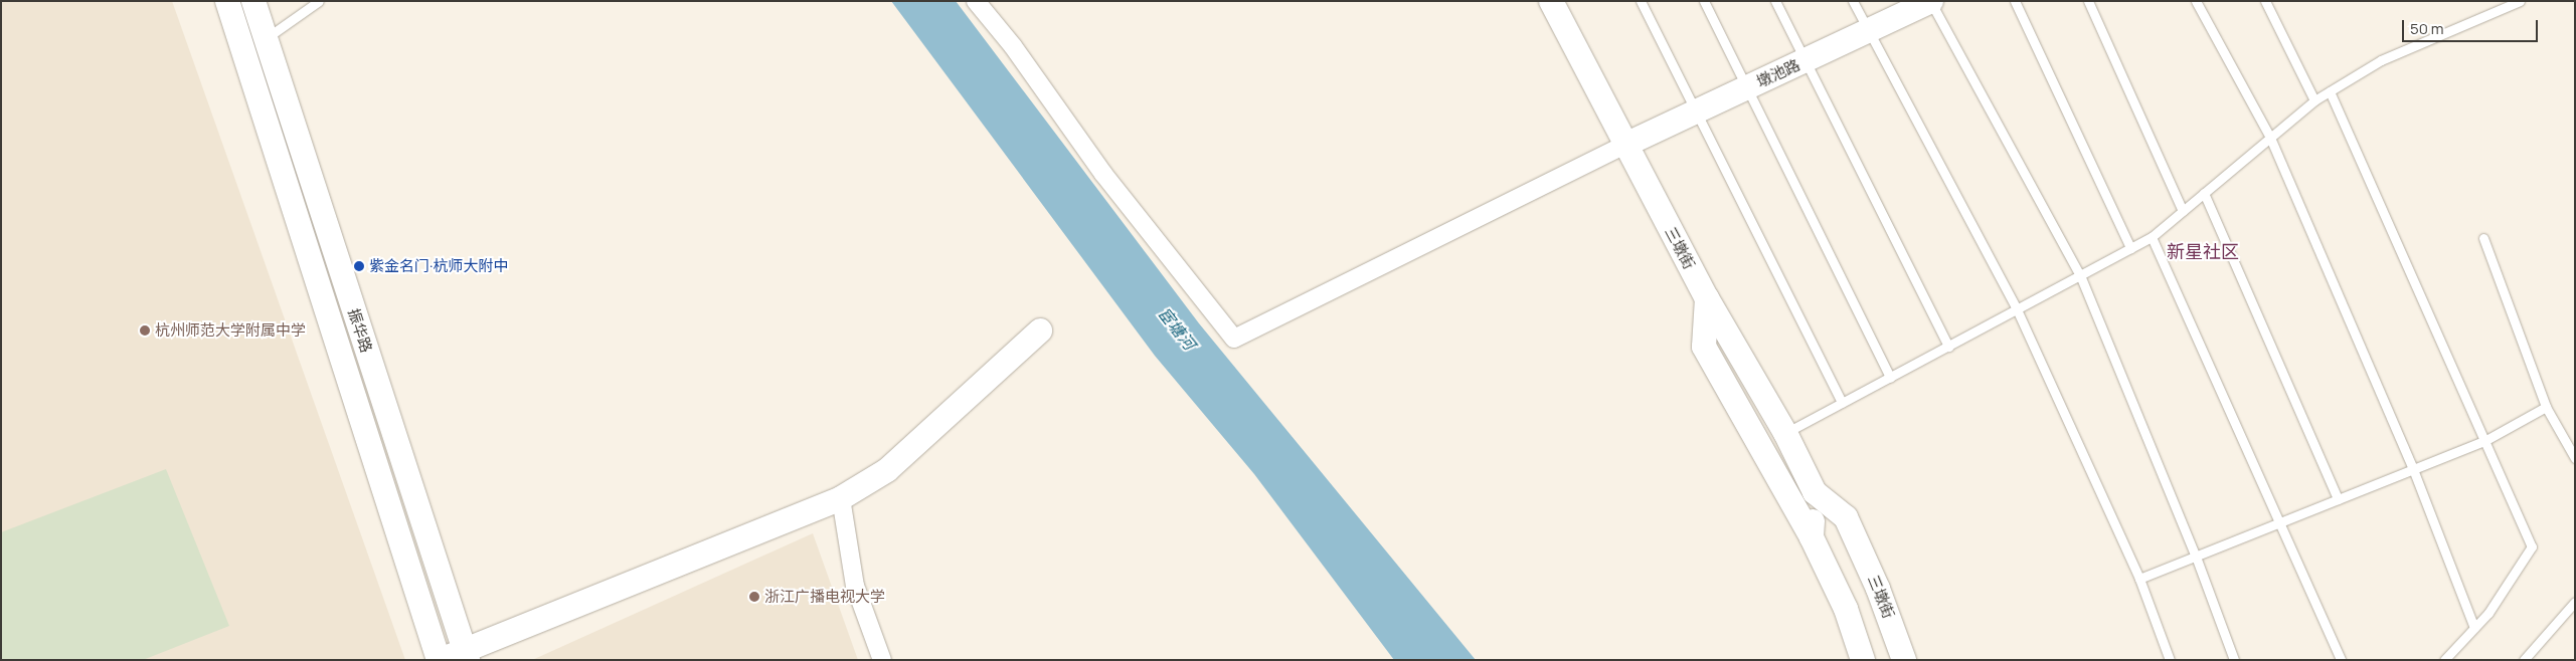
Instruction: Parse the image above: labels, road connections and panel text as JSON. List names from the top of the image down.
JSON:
{
  "streets": {
    "street": ["墩池路", "三墩街", "振华路"]
  },
  "crossings": [
    ["墩池路", "三墩街"]
  ],
  "districts": ["新星社区"],
  "water": ["宦塘河"],
  "places": ["紫金名门·杭师大附中", "杭州师范大学附属中学", "浙江广播电视大学"],
  "scale_bar": "50 m"
}
